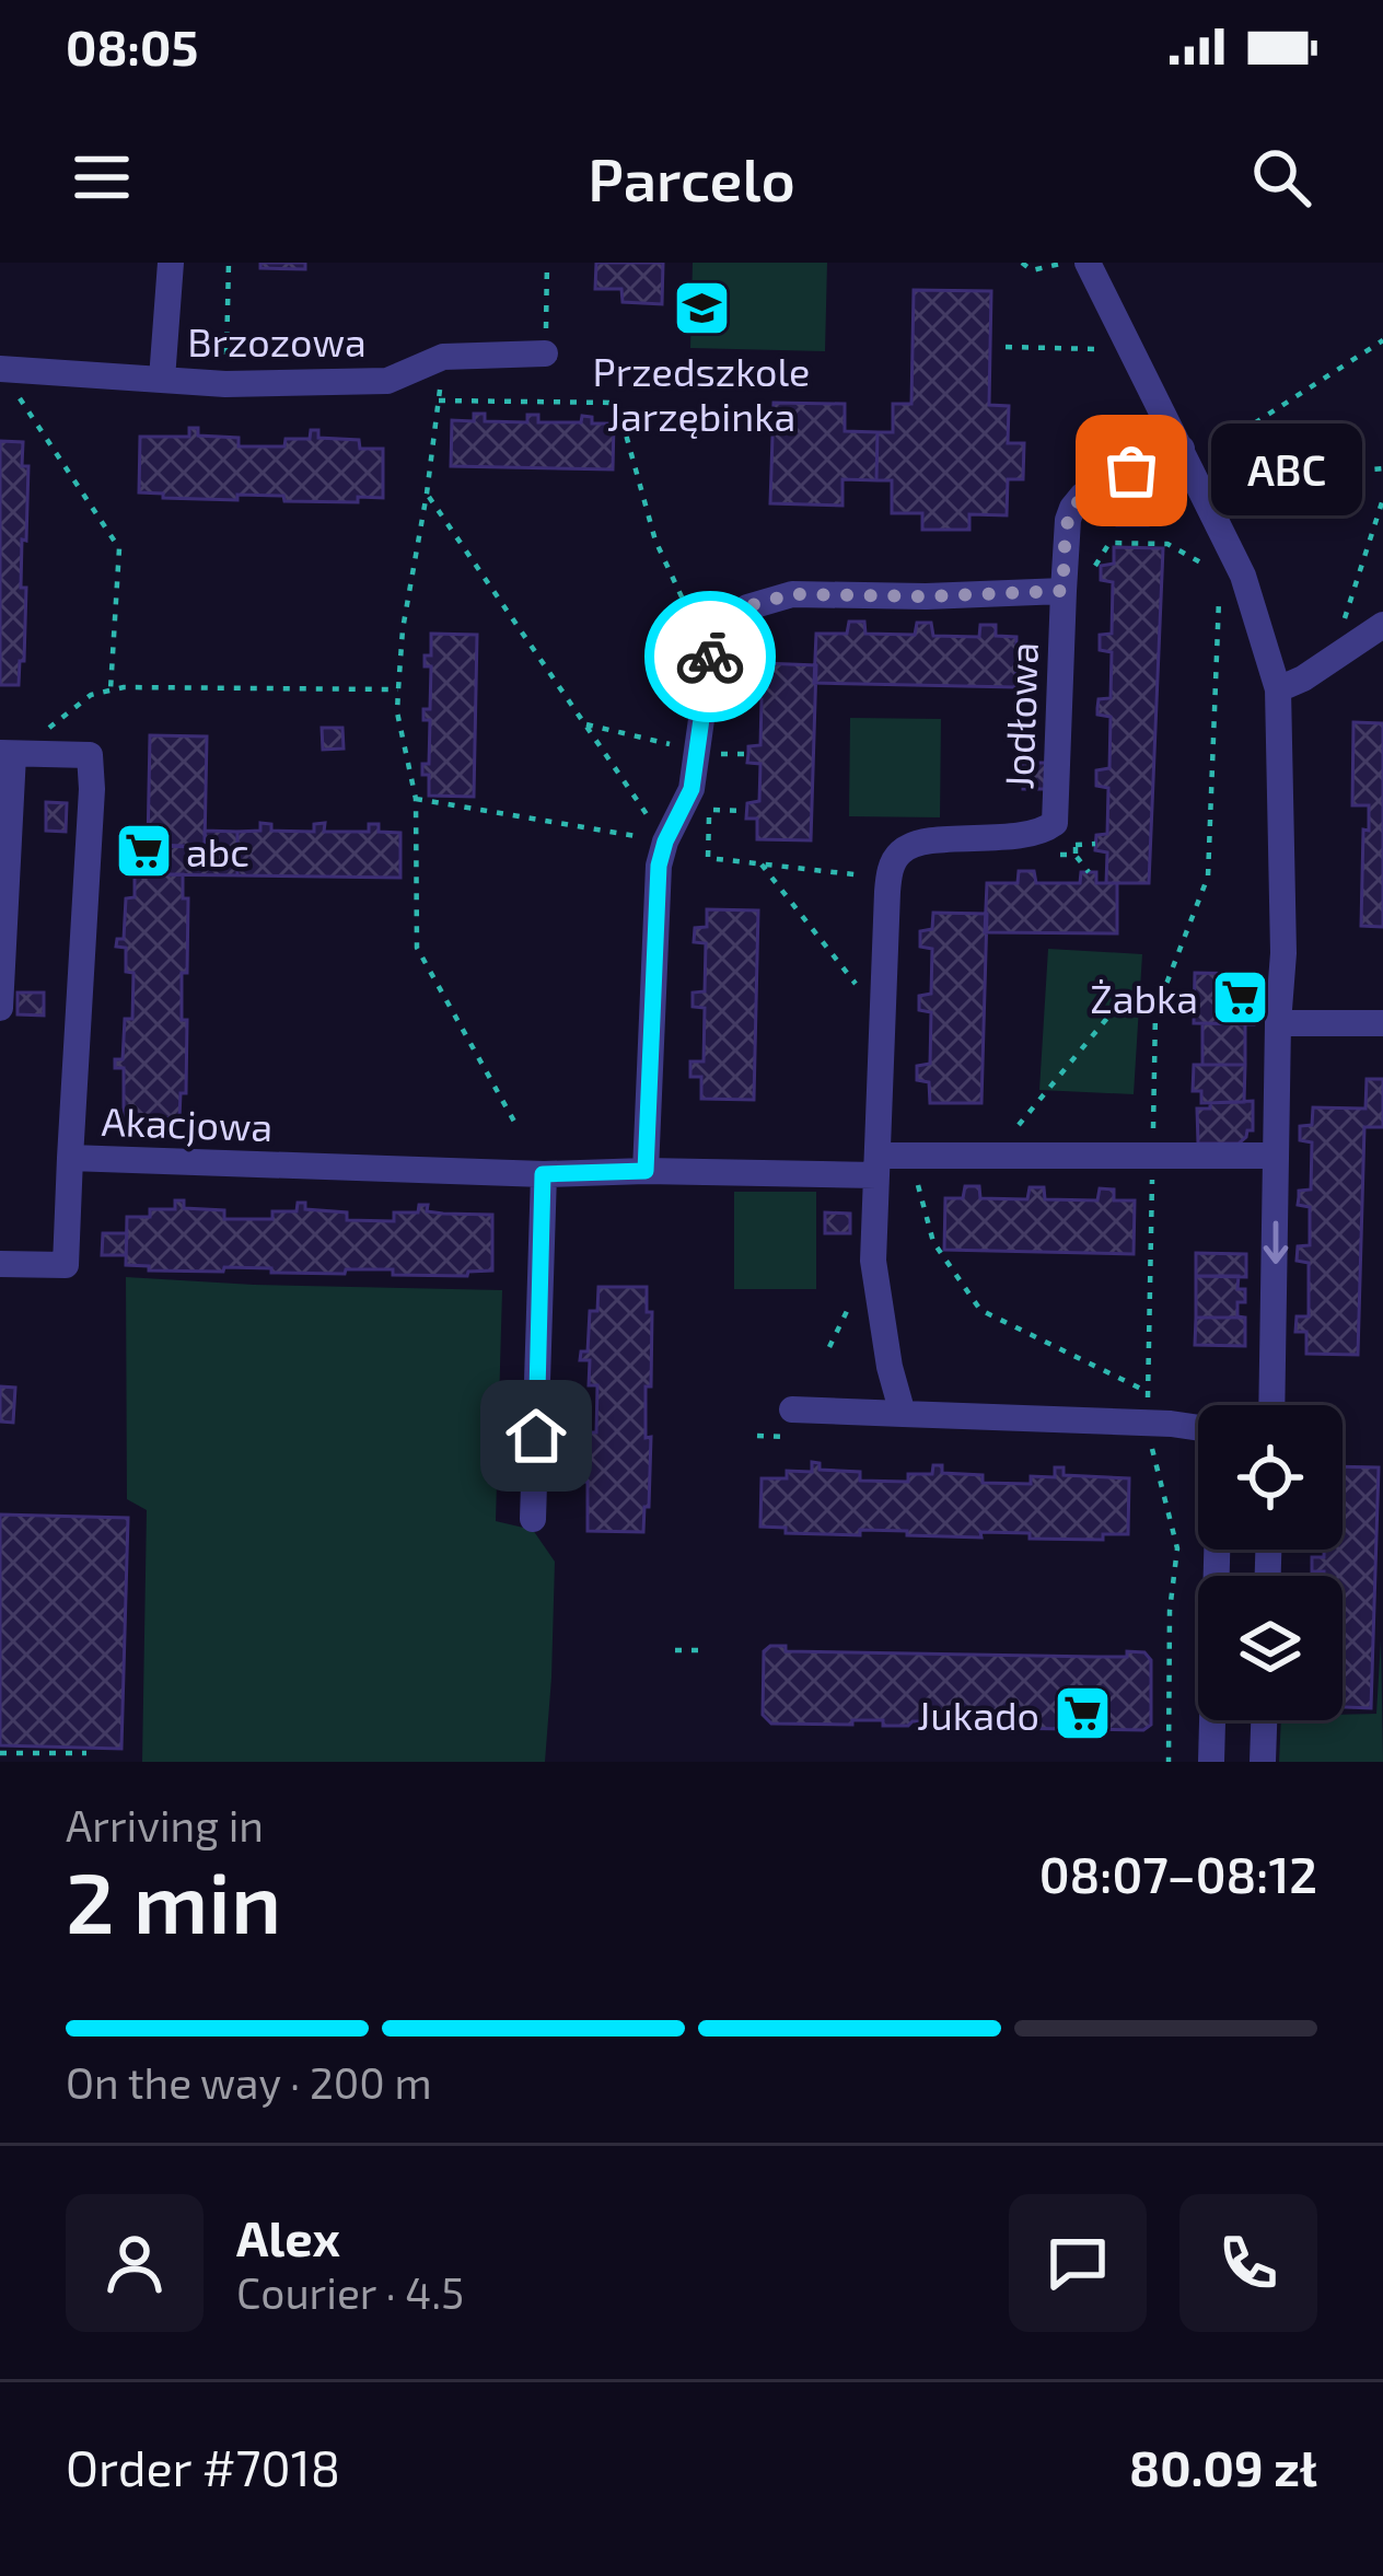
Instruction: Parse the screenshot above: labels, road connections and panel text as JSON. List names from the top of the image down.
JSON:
{
  "streets": {
    "street": ["Brzozowa", "Jodłowa", "Akacjowa"]
  },
  "places": {
    "school or university": ["Przedszkole Jarzębinka"],
    "other": ["ABC"],
    "supermarket": ["abc", "Żabka", "Jukado"]
  },
  "page": {
    "status": "08:05",
    "header": "Parcelo",
    "bubble": "ABC",
    "heading": ["2 min", "Arriving in", "08:07–08:12"],
    "panel": [
      "Alex",
      "Courier · 4.5",
      "Order #7018",
      "80.09 zł"
    ],
    "bar": "On the way · 200 m"
  }
}
